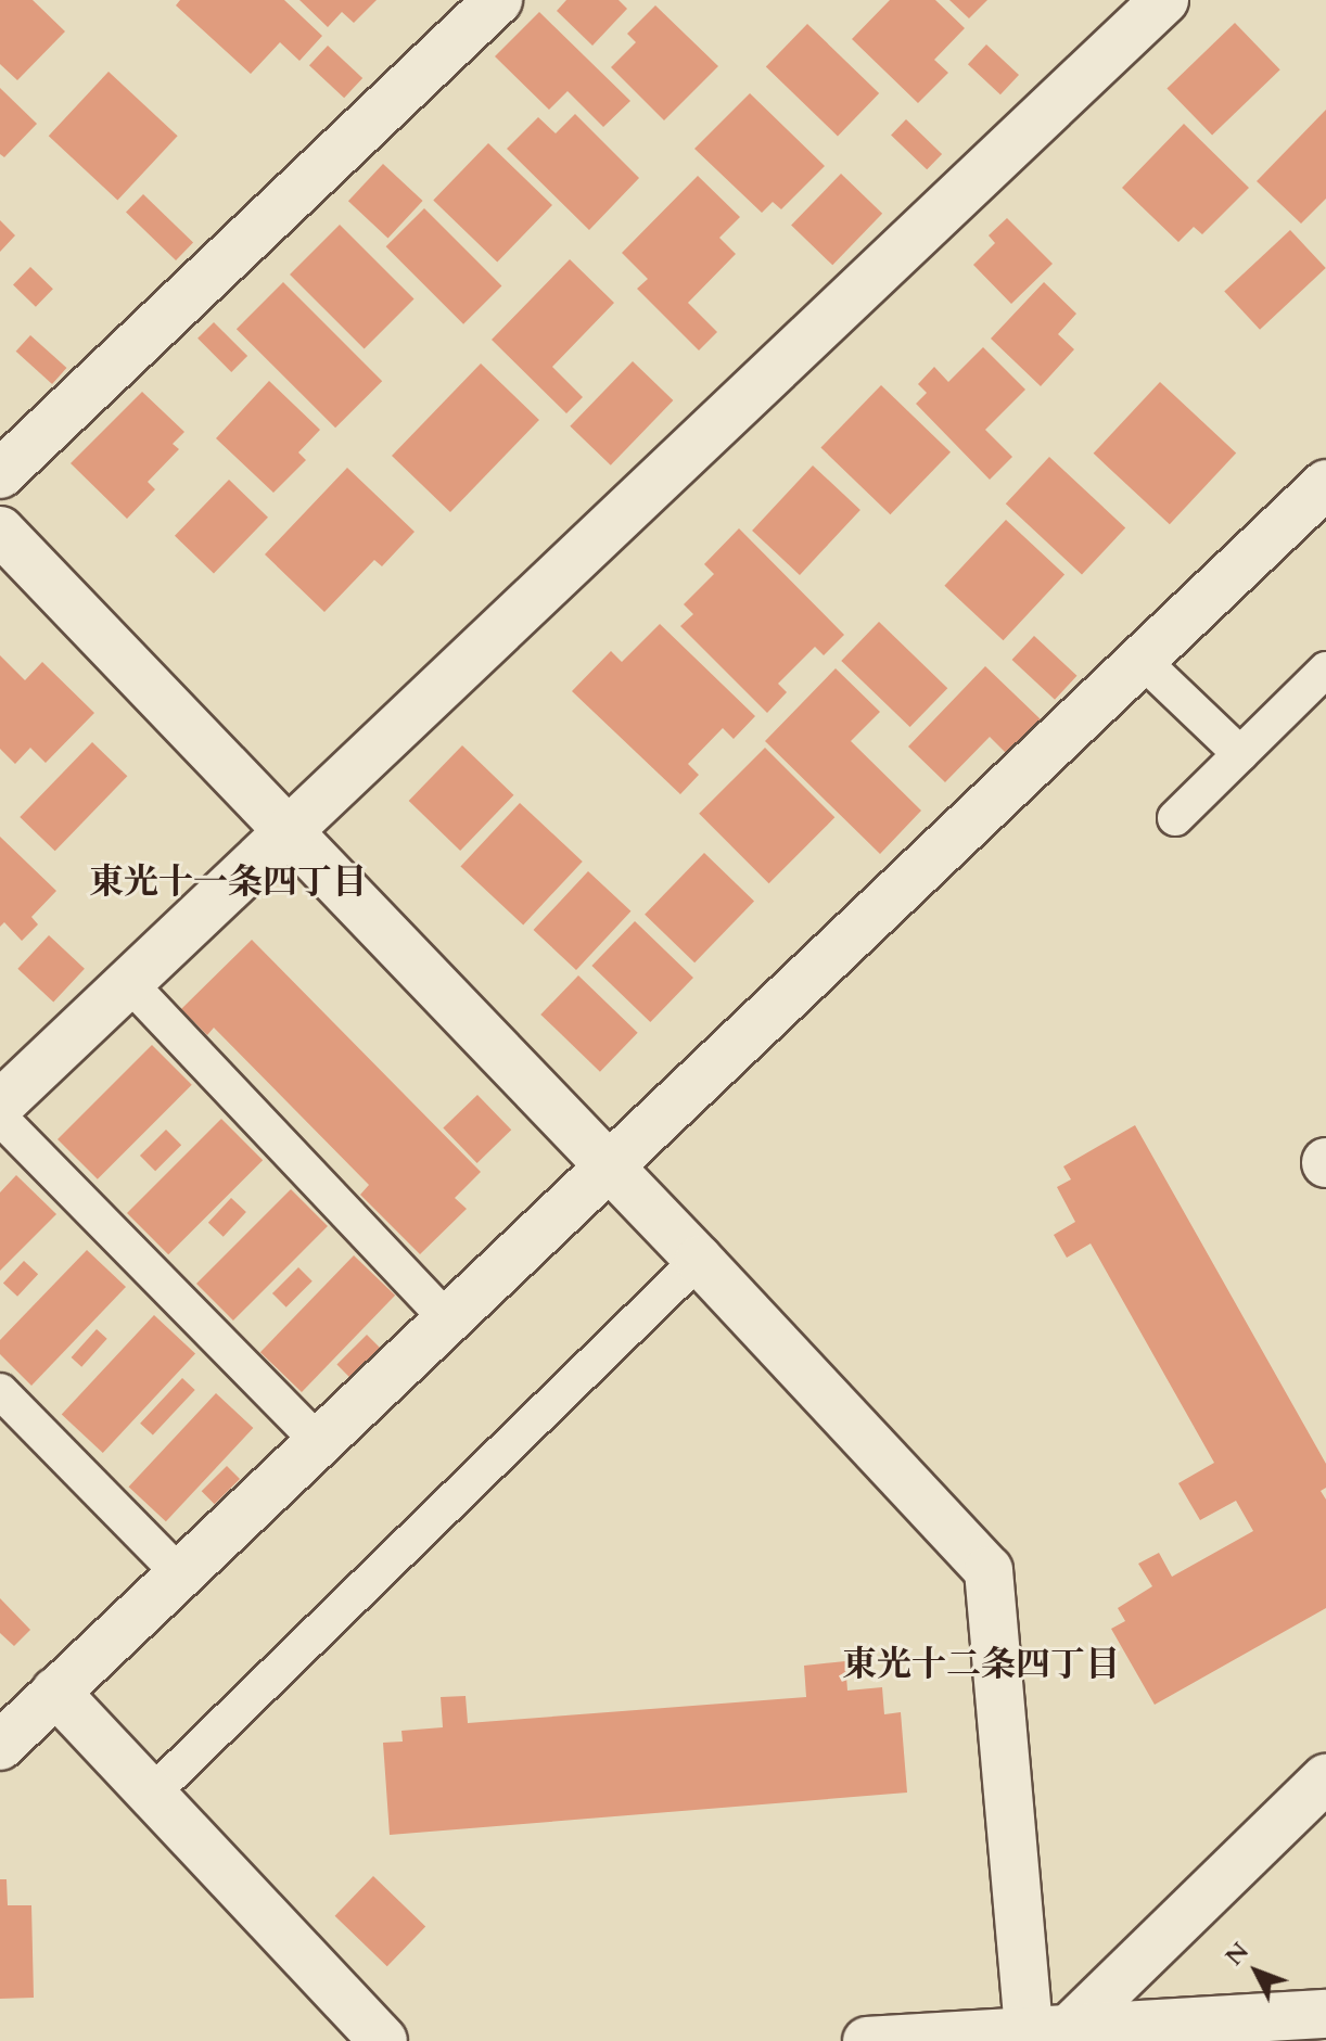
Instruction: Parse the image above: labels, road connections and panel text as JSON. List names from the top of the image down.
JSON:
{
  "districts": ["東光十一条四丁目", "東光十二条四丁目"],
  "north": "top left"
}
